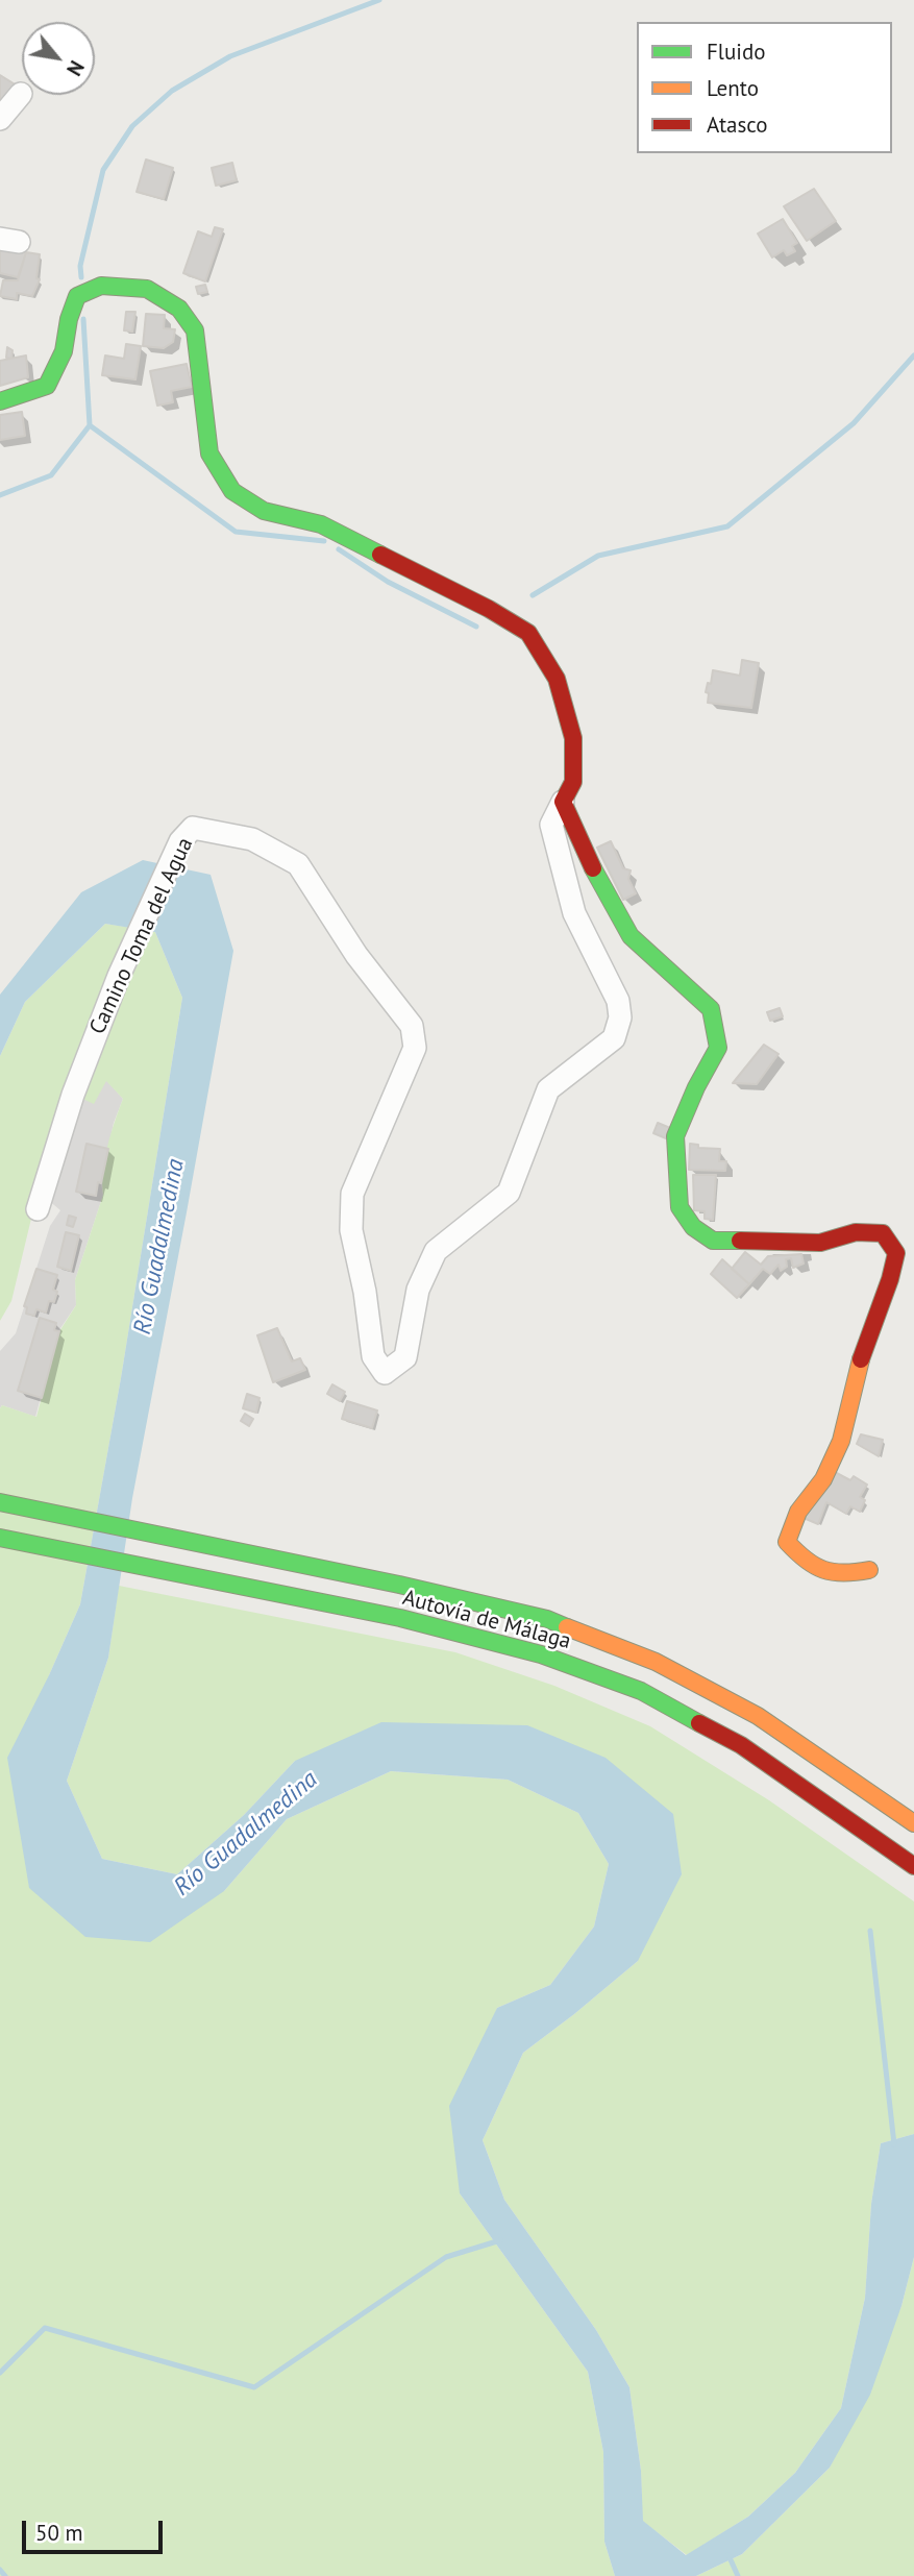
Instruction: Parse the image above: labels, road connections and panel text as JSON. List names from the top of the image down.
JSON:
{
  "streets": {
    "main road": ["Autovía de Málaga"],
    "street": ["Camino Toma del Agua"]
  },
  "water": ["Río Guadalmedina"],
  "legend": ["Fluido", "Lento", "Atasco"],
  "scale_bar": "50 m",
  "north": "bottom right"
}
